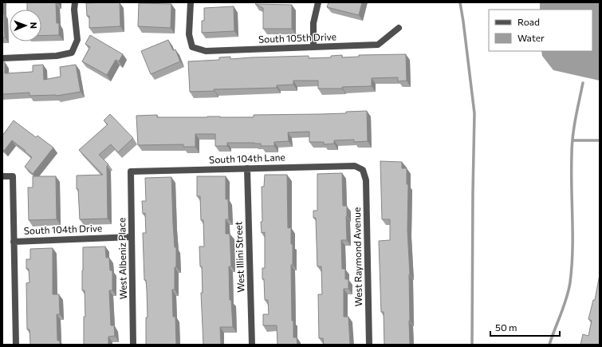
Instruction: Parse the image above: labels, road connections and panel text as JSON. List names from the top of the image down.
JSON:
{
  "streets": {
    "street": [
      "South 105th Drive",
      "South 104th Lane",
      "South 104th Drive",
      "West Illini Street",
      "West Raymond Avenue",
      "West Albeniz Place"
    ]
  },
  "crossings": [
    ["South 104th Lane", "West Illini Street"],
    ["South 104th Lane", "West Raymond Avenue"],
    ["South 104th Lane", "West Albeniz Place"],
    ["South 104th Drive", "West Albeniz Place"]
  ],
  "legend": ["Road", "Water"],
  "scale_bar": "50 m",
  "north": "right"
}
